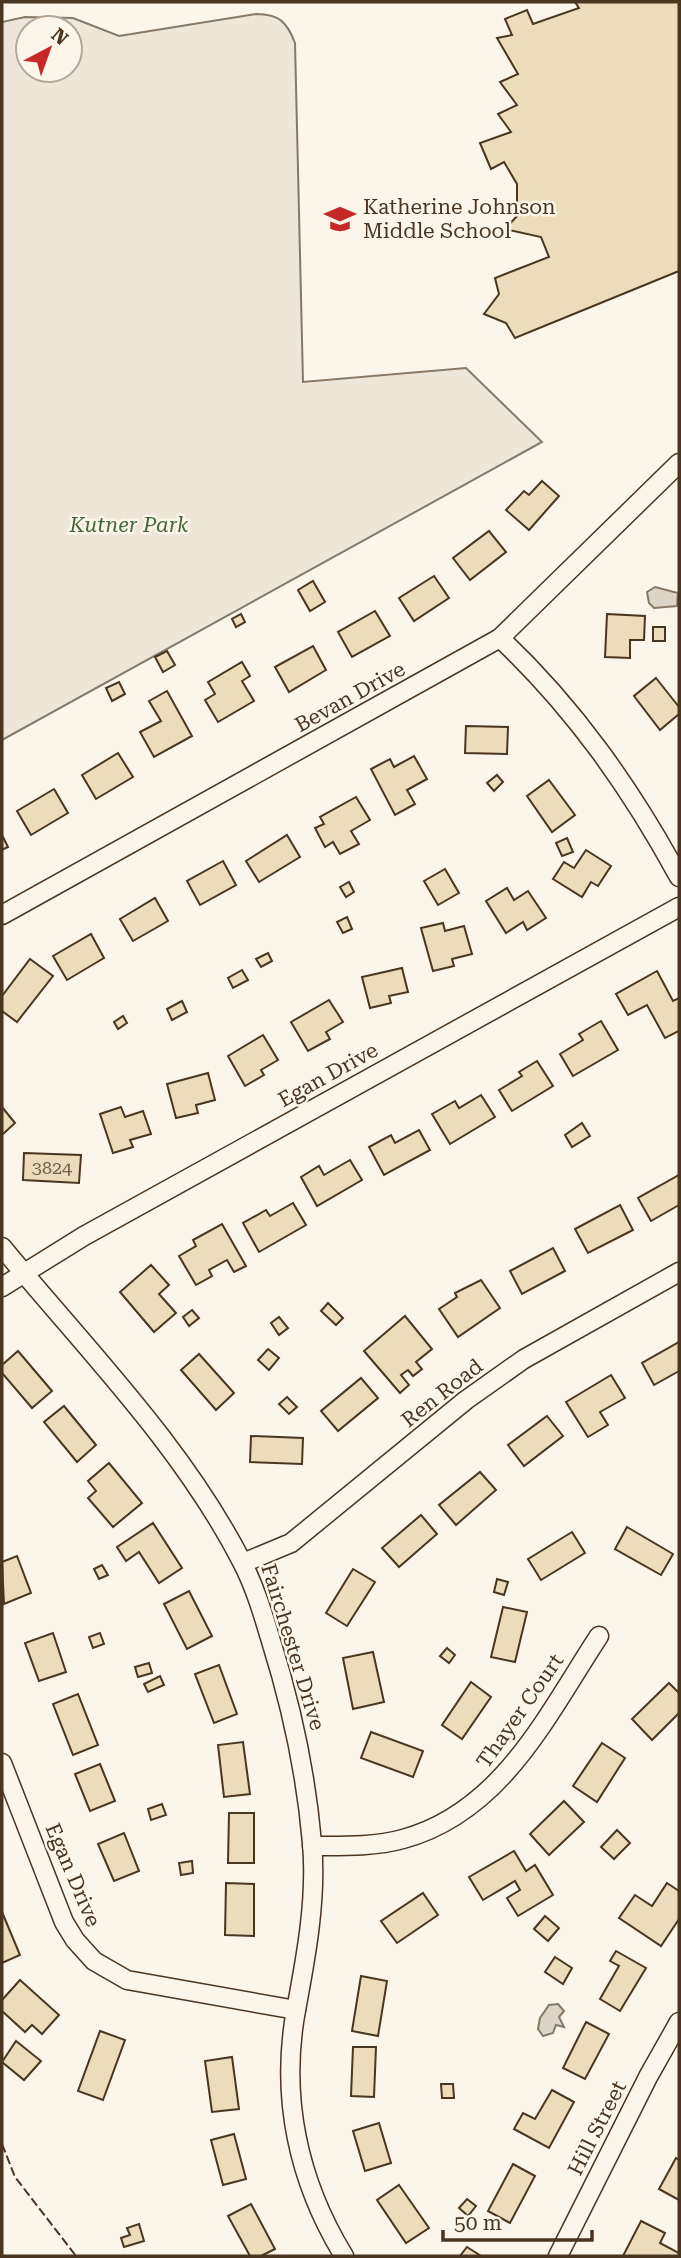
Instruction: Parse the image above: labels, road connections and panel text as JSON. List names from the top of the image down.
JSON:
{
  "streets": {
    "street": [
      "Bevan Drive",
      "Egan Drive",
      "Ren Road",
      "Fairchester Drive",
      "Thayer Court",
      "Hill Street"
    ]
  },
  "crossings": [
    ["Egan Drive", "Fairchester Drive"],
    ["Ren Road", "Fairchester Drive"],
    ["Fairchester Drive", "Thayer Court"]
  ],
  "parks": ["Kutner Park"],
  "places": {
    "school or university": ["Katherine Johnson Middle School"]
  },
  "house_numbers": ["3824"],
  "scale_bar": "50 m",
  "north": "top right"
}
